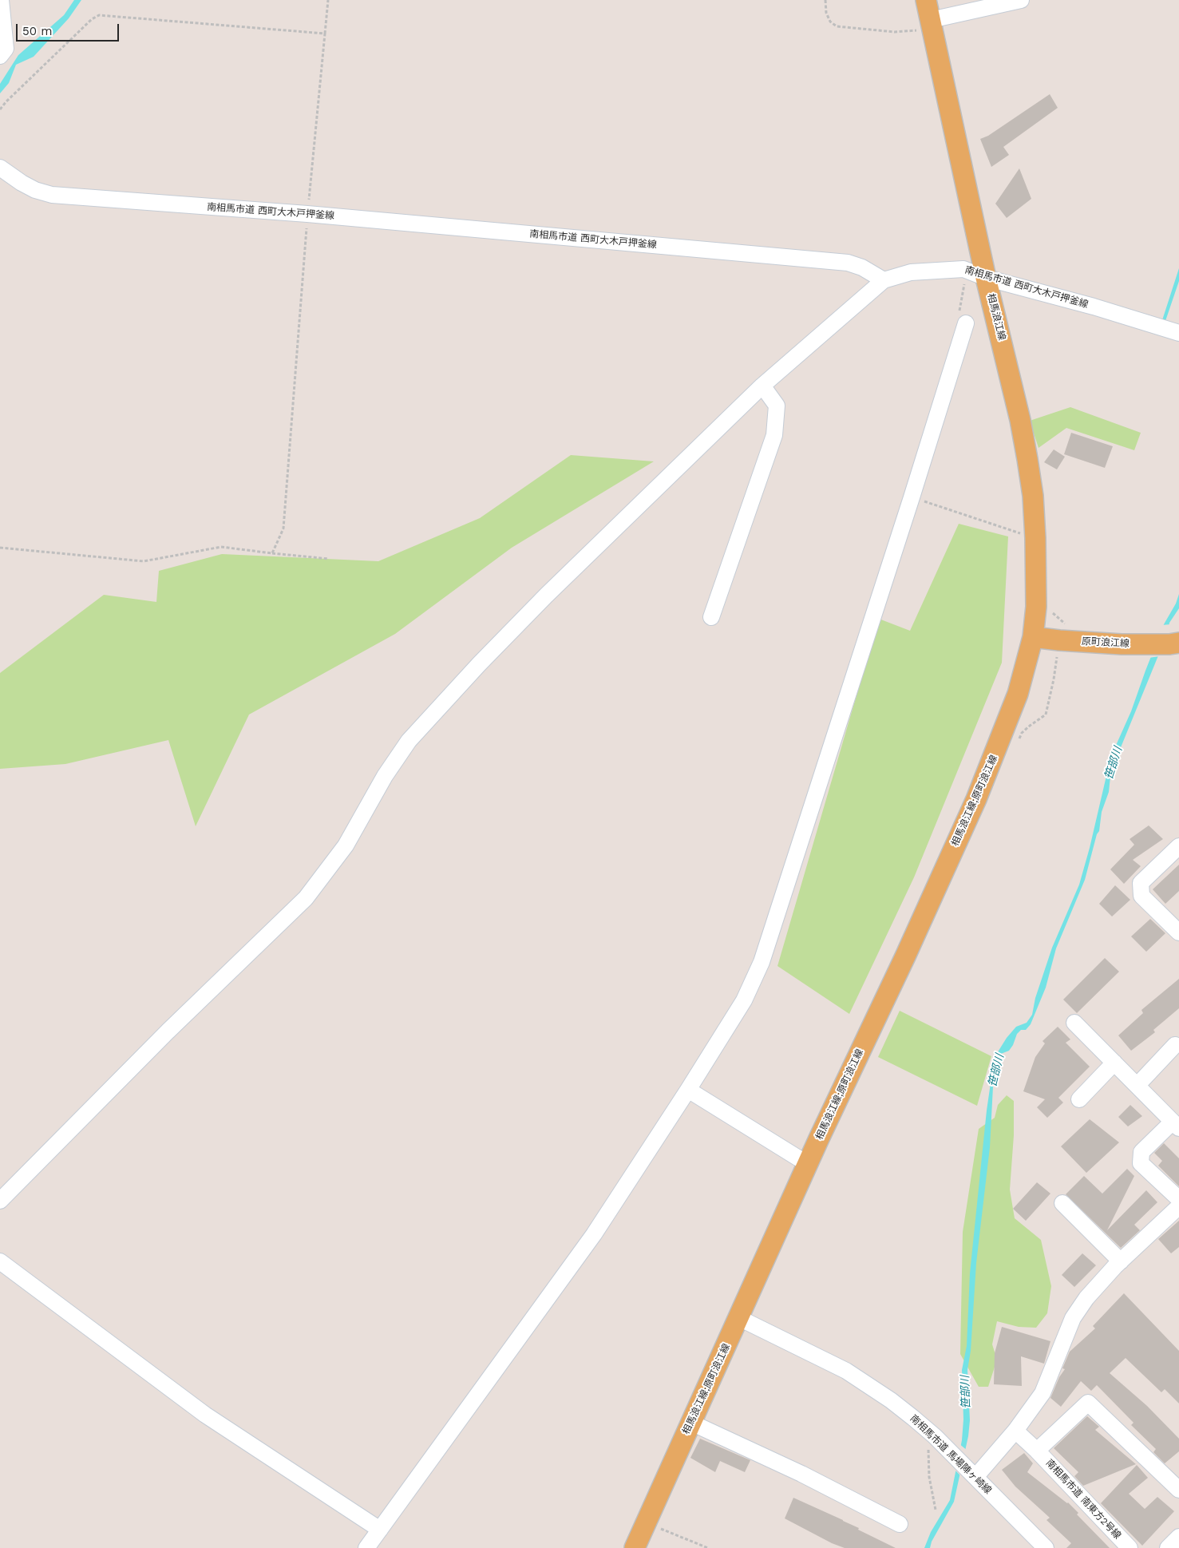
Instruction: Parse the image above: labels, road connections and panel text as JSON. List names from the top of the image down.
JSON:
{
  "streets": {
    "main road": ["相馬浪江線", "原町浪江線", "相馬浪江線;原町浪江線"],
    "street": ["南相馬市道 西町大木戸押釜線", "南相馬市道 馬場陣ヶ崎線", "南相馬市道 南東方2号線"]
  },
  "crossings": [
    ["南相馬市道 西町大木戸押釜線", "相馬浪江線"],
    ["相馬浪江線", "原町浪江線"],
    ["相馬浪江線", "相馬浪江線;原町浪江線"],
    ["原町浪江線", "相馬浪江線;原町浪江線"],
    ["相馬浪江線;原町浪江線", "南相馬市道 馬場陣ヶ崎線"]
  ],
  "water": ["笹部川"],
  "scale_bar": "50 m"
}
